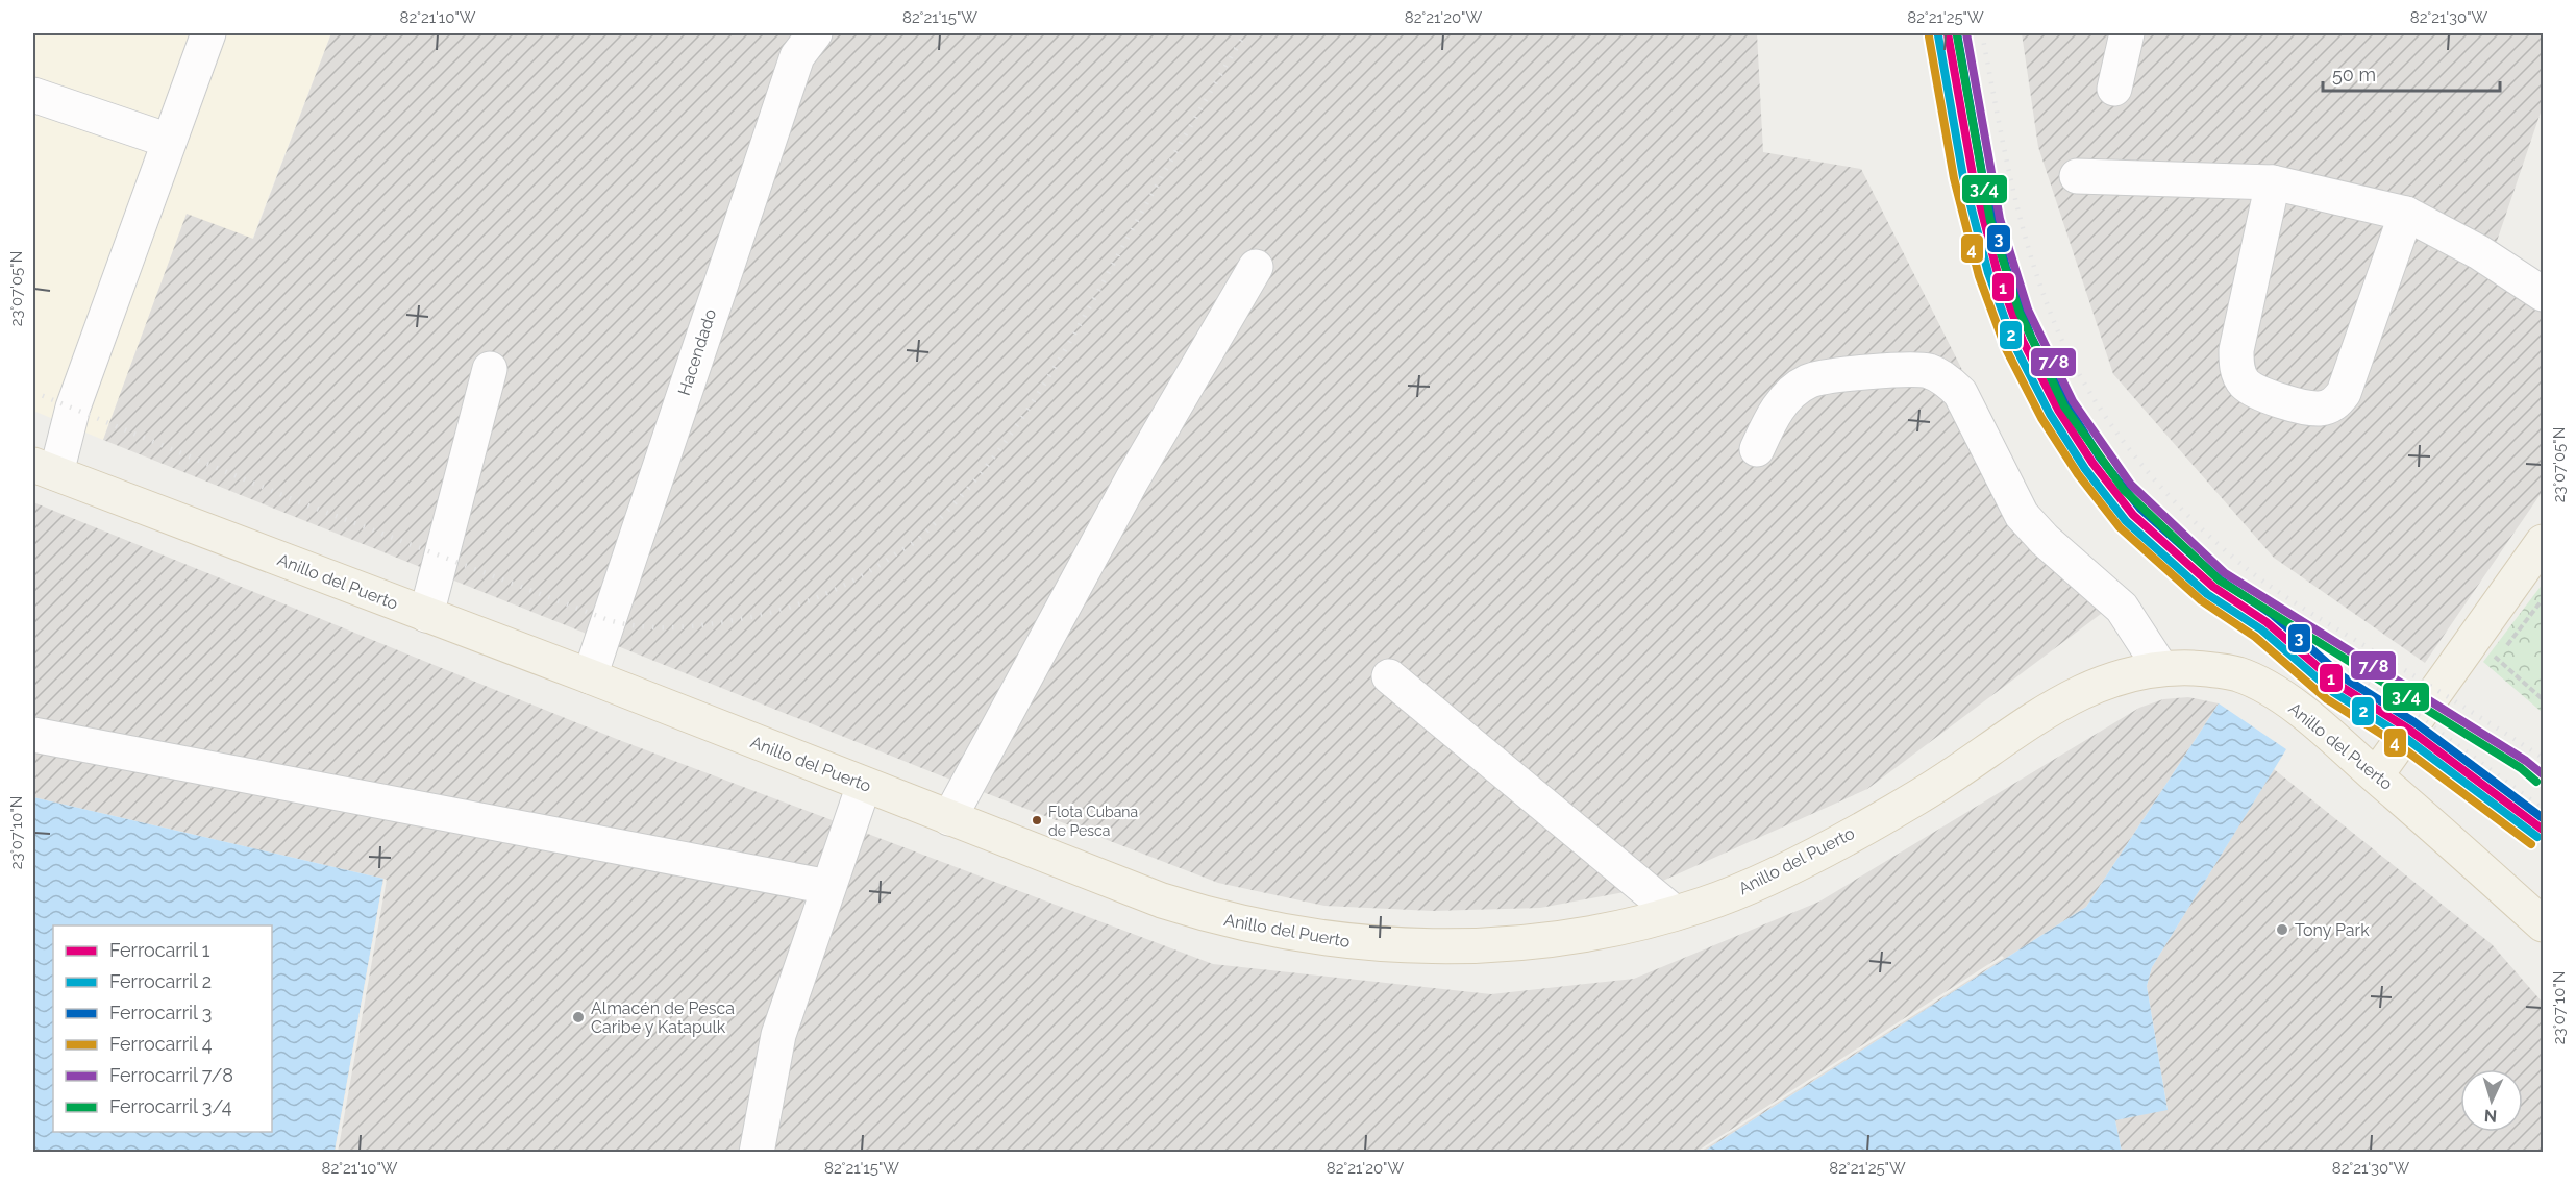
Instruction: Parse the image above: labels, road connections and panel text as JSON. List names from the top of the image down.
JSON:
{
  "streets": {
    "main road": ["Anillo del Puerto"],
    "street": ["Hacendado"]
  },
  "crossings": [
    ["Hacendado", "Anillo del Puerto"]
  ],
  "places": ["Flota Cubana de Pesca", "Tony Park", "Almacén de Pesca Caribe y Katapulk"],
  "lines": [
    "rail line 1",
    "rail line 3",
    "rail line 7/8",
    "rail line 2",
    "rail line 3/4",
    "rail line 4"
  ],
  "legend": [
    "Ferrocarril 1",
    "Ferrocarril 2",
    "Ferrocarril 3",
    "Ferrocarril 4",
    "Ferrocarril 7/8",
    "Ferrocarril 3/4"
  ],
  "scale_bar": "50 m",
  "north": "bottom",
  "coordinates": [
    "82°21'10\"W",
    "82°21'15\"W",
    "82°21'20\"W",
    "82°21'25\"W",
    "82°21'30\"W",
    "23°07'05\"N",
    "23°07'10\"N"
  ]
}
